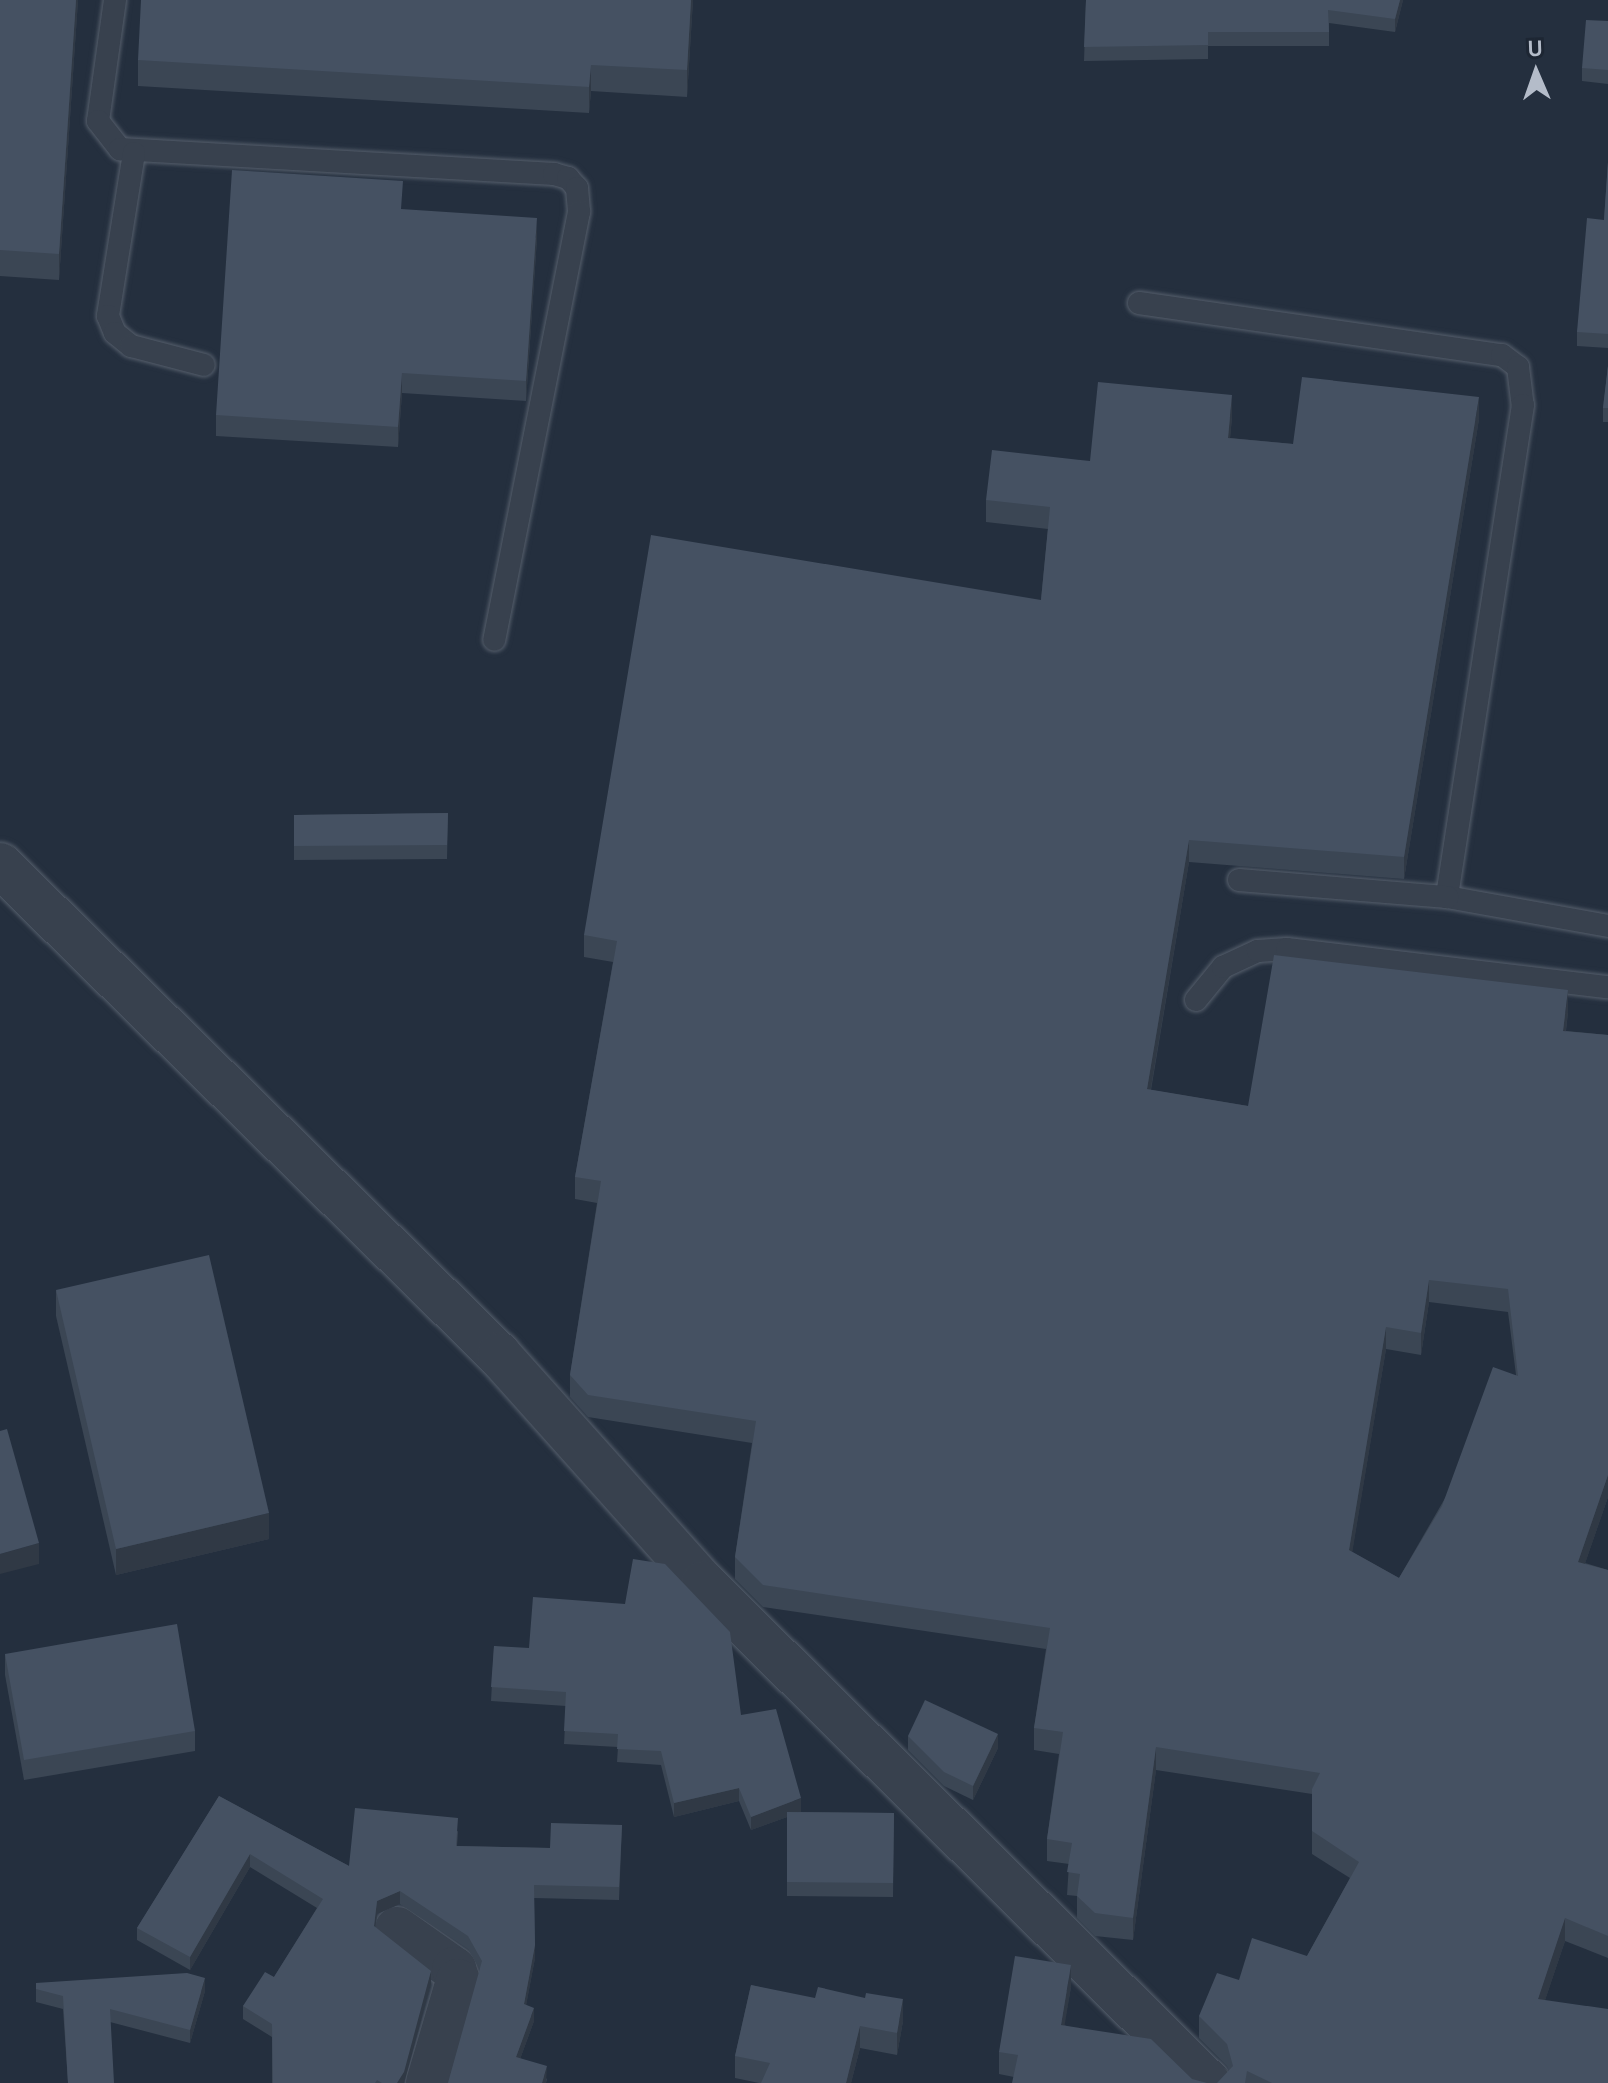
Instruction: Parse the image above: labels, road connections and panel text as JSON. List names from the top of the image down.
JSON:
{
  "north": "top"
}
